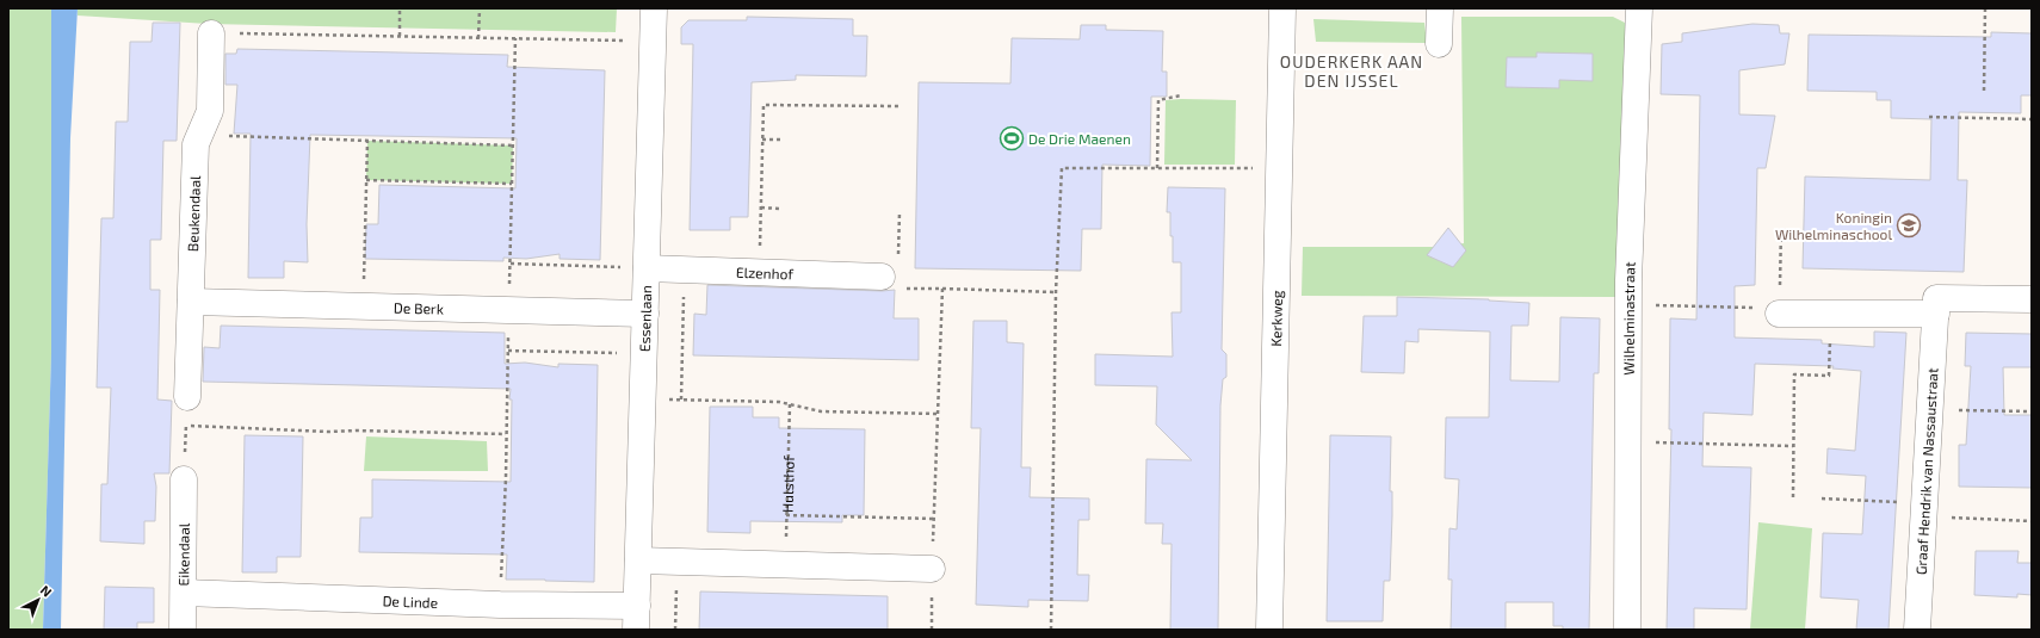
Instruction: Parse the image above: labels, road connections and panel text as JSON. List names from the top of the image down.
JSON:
{
  "streets": {
    "street": [
      "Beukendaal",
      "Elzenhof",
      "De Berk",
      "Wilhelminastraat",
      "Essenlaan",
      "Kerkweg",
      "Graaf Hendrik van Nassaustraat",
      "Eikendaal",
      "De Linde"
    ],
    "path": ["Hulsthof"]
  },
  "crossings": [
    ["Beukendaal", "De Berk"],
    ["Elzenhof", "Essenlaan"],
    ["De Berk", "Essenlaan"],
    ["Essenlaan", "De Linde"],
    ["Eikendaal", "De Linde"]
  ],
  "districts": ["OUDERKERK AAN DEN IJSSEL"],
  "places": {
    "sports": ["De Drie Maenen"],
    "school or university": ["Koningin Wilhelminaschool"]
  },
  "north": "top right"
}
